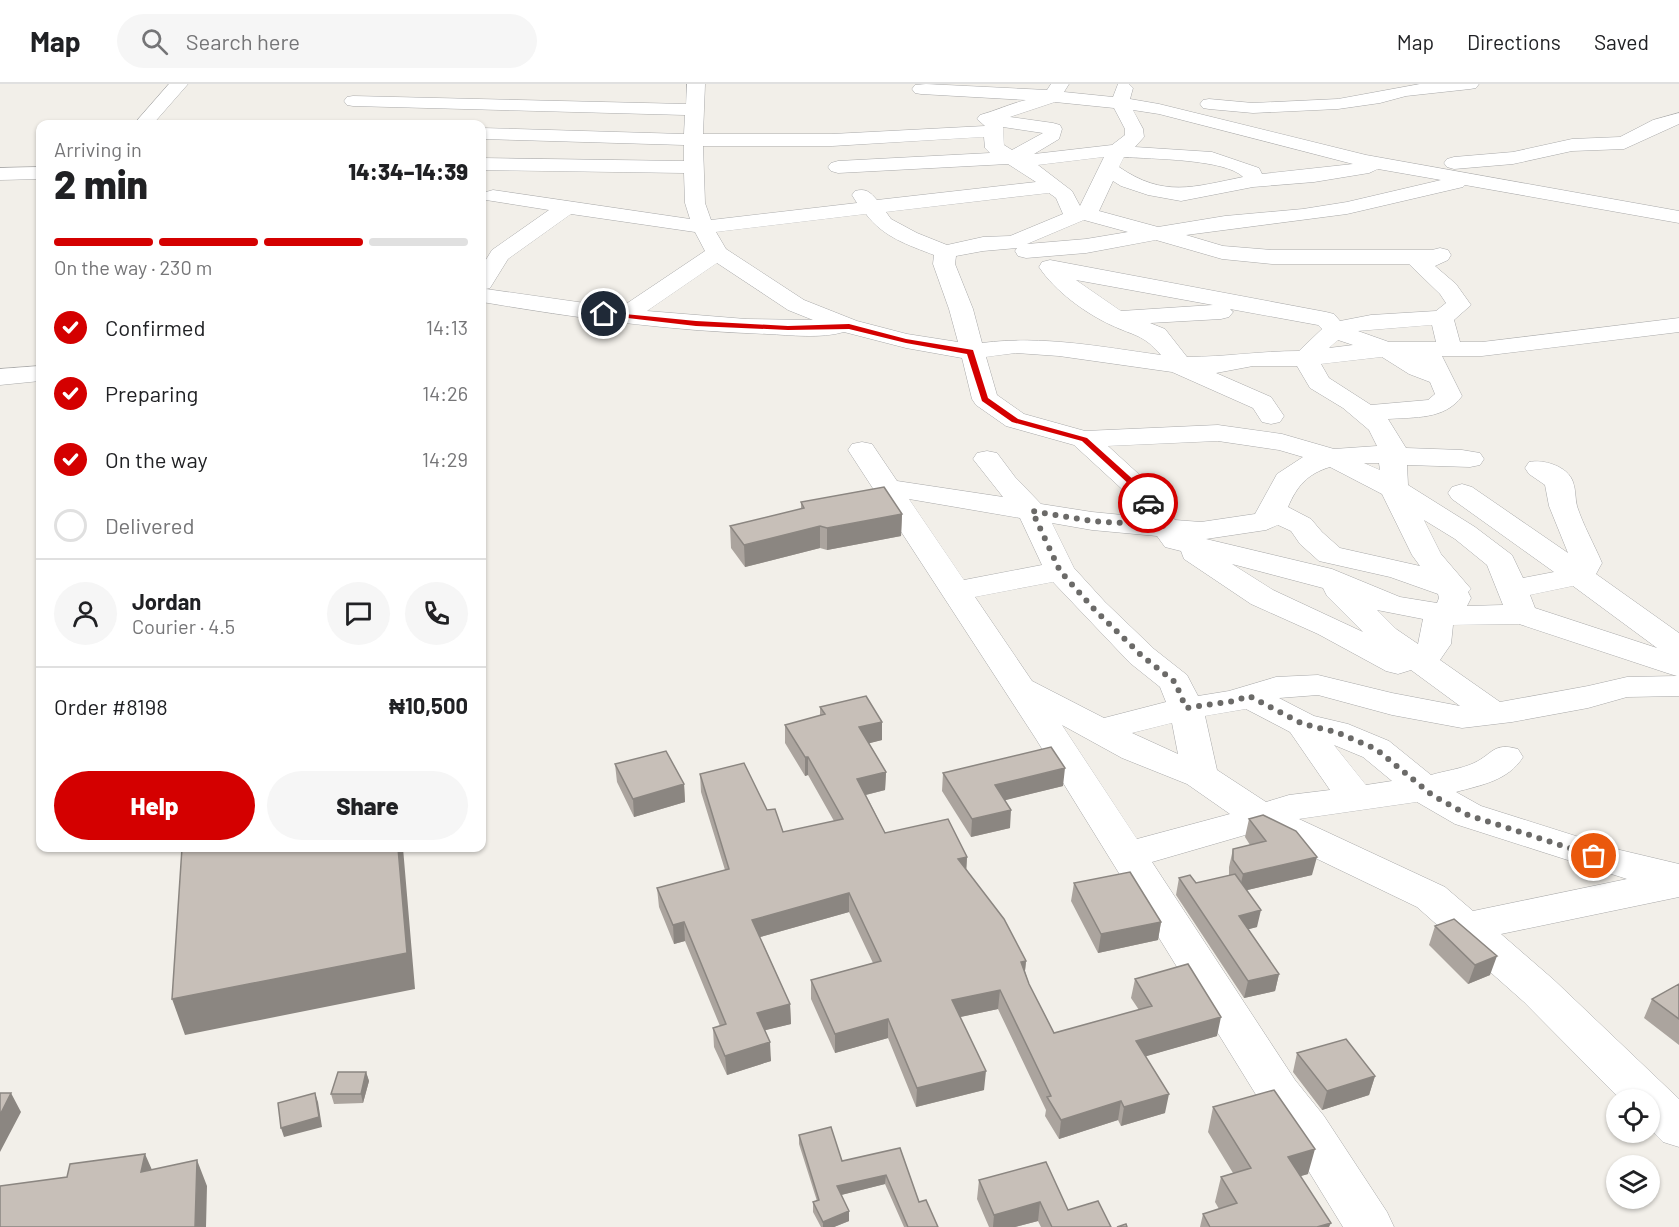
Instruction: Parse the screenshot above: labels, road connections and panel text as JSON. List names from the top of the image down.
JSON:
{
  "page": {
    "header": "Map",
    "search": "Search here",
    "nav": ["Map", "Directions", "Saved"],
    "heading": ["2 min", "Arriving in", "14:34–14:39"],
    "panel": [
      "Jordan",
      "Courier · 4.5",
      "Order #8198",
      "₦10,500"
    ],
    "bar": "On the way · 230 m",
    "list": [
      ["Confirmed", "14:13"],
      ["Preparing", "14:26"],
      ["On the way", "14:29"],
      "Delivered"
    ],
    "buttons": ["Help", "Share"]
  }
}
